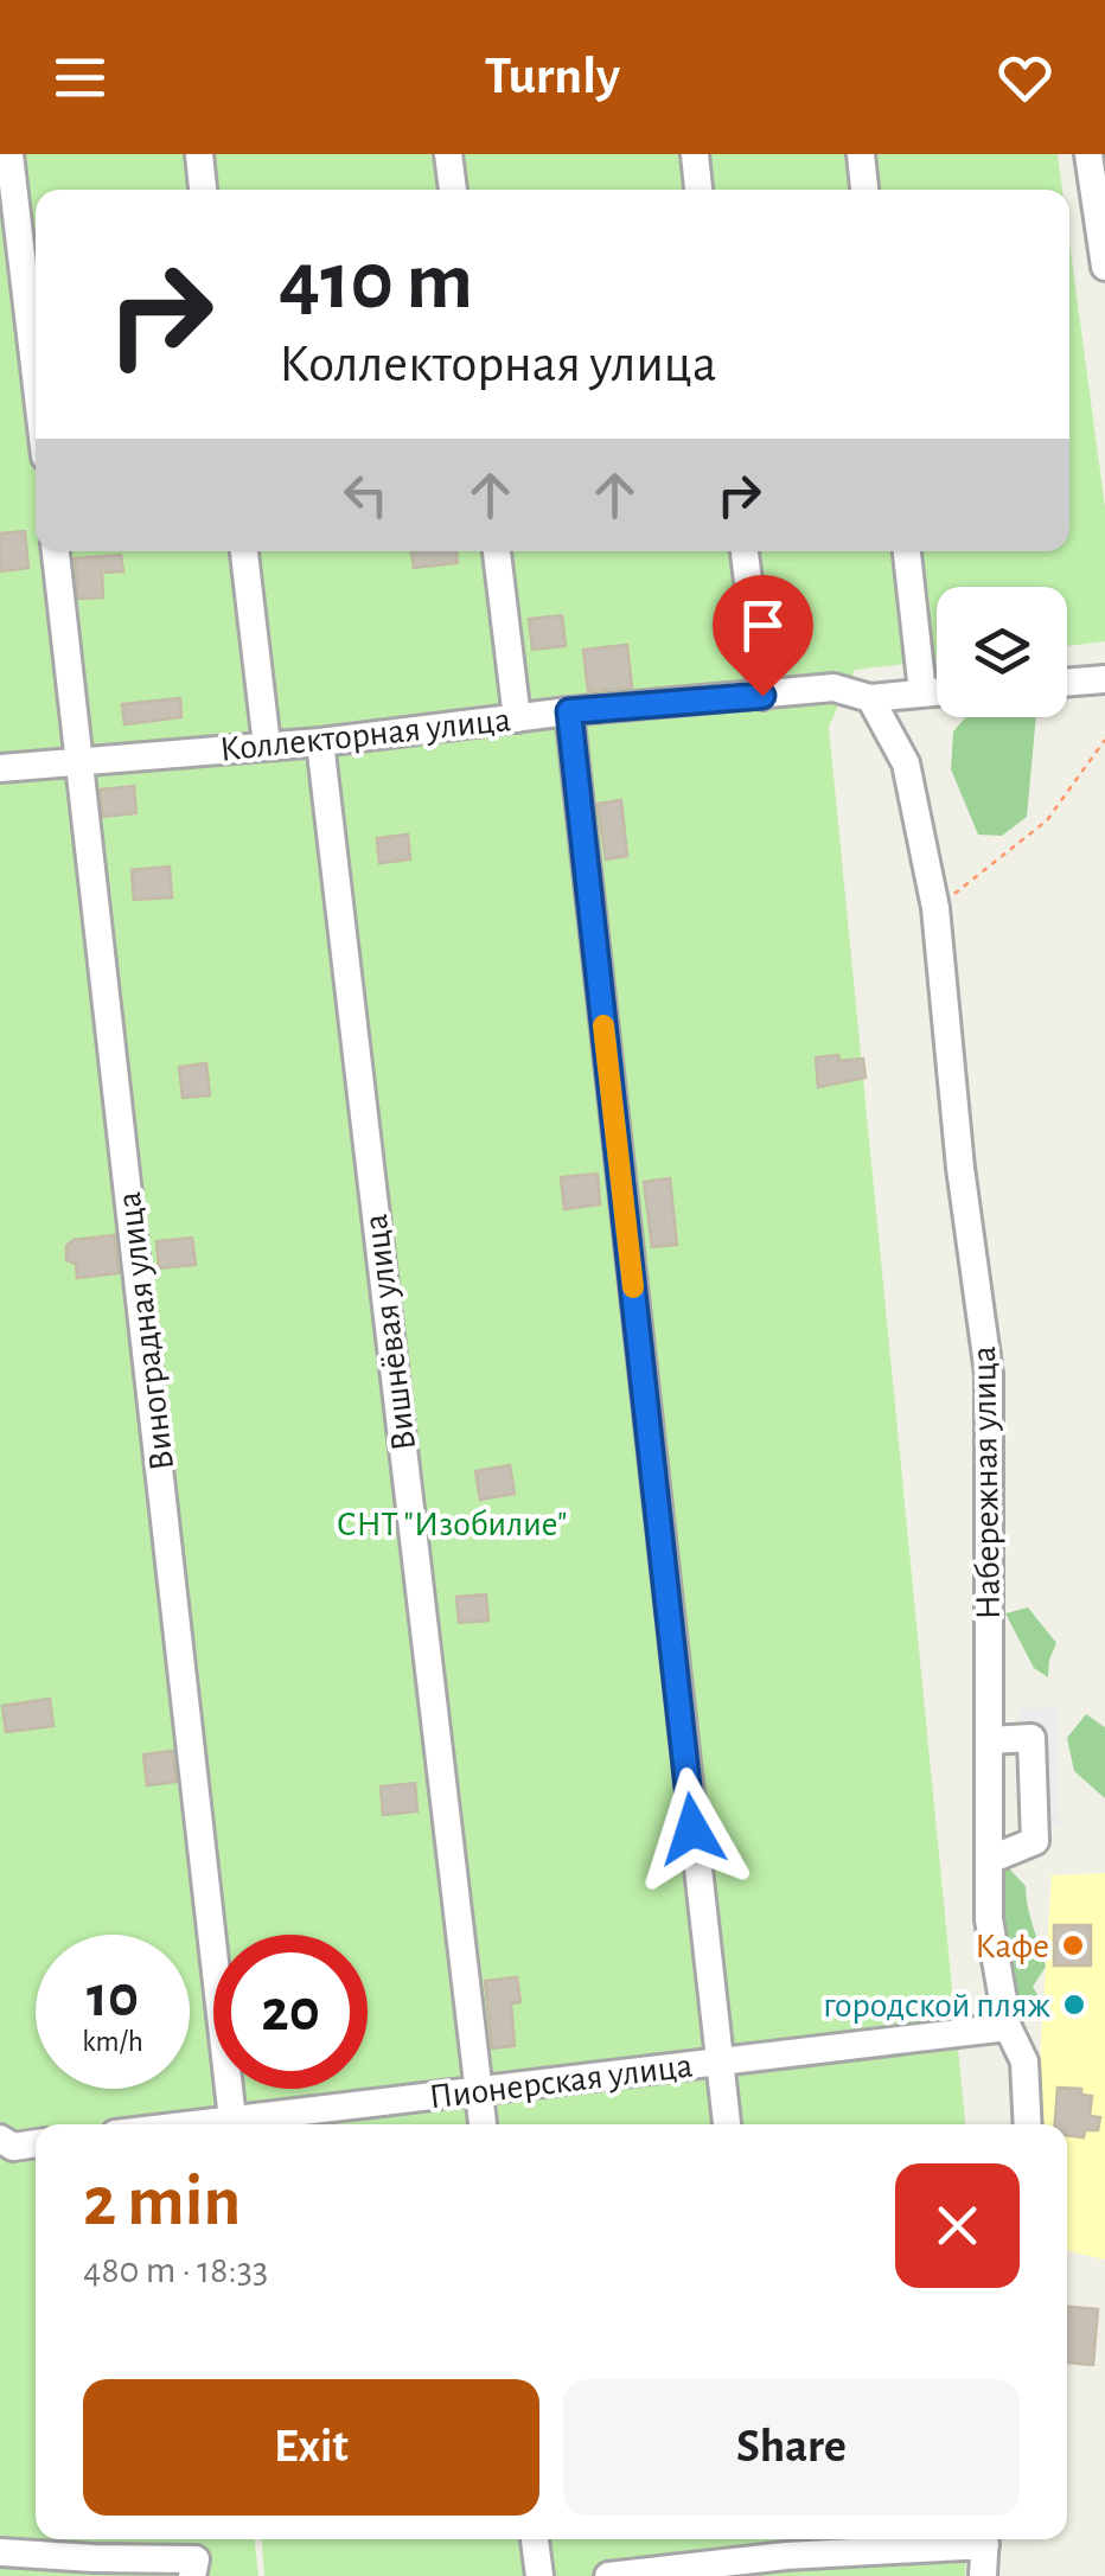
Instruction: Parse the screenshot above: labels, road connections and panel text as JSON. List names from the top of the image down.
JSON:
{
  "streets": {
    "street": [
      "Коллекторная улица",
      "Виноградная улица",
      "Вишнёвая улица",
      "Набережная улица",
      "Пионерская улица"
    ]
  },
  "crossings": [
    ["Коллекторная улица", "Виноградная улица"],
    ["Коллекторная улица", "Вишнёвая улица"],
    ["Коллекторная улица", "Набережная улица"],
    ["Виноградная улица", "Пионерская улица"],
    ["Вишнёвая улица", "Пионерская улица"],
    ["Набережная улица", "Пионерская улица"]
  ],
  "parks": ["СНТ \"Изобилие\""],
  "places": ["Кафе", "городской пляж"],
  "page": {
    "header": "Turnly",
    "turn": ["410 m", "Коллекторная улица"],
    "speed": "10 km/h",
    "limit": "20",
    "heading": ["2 min", "480 m · 18:33"],
    "buttons": ["Exit", "Share"]
  }
}
